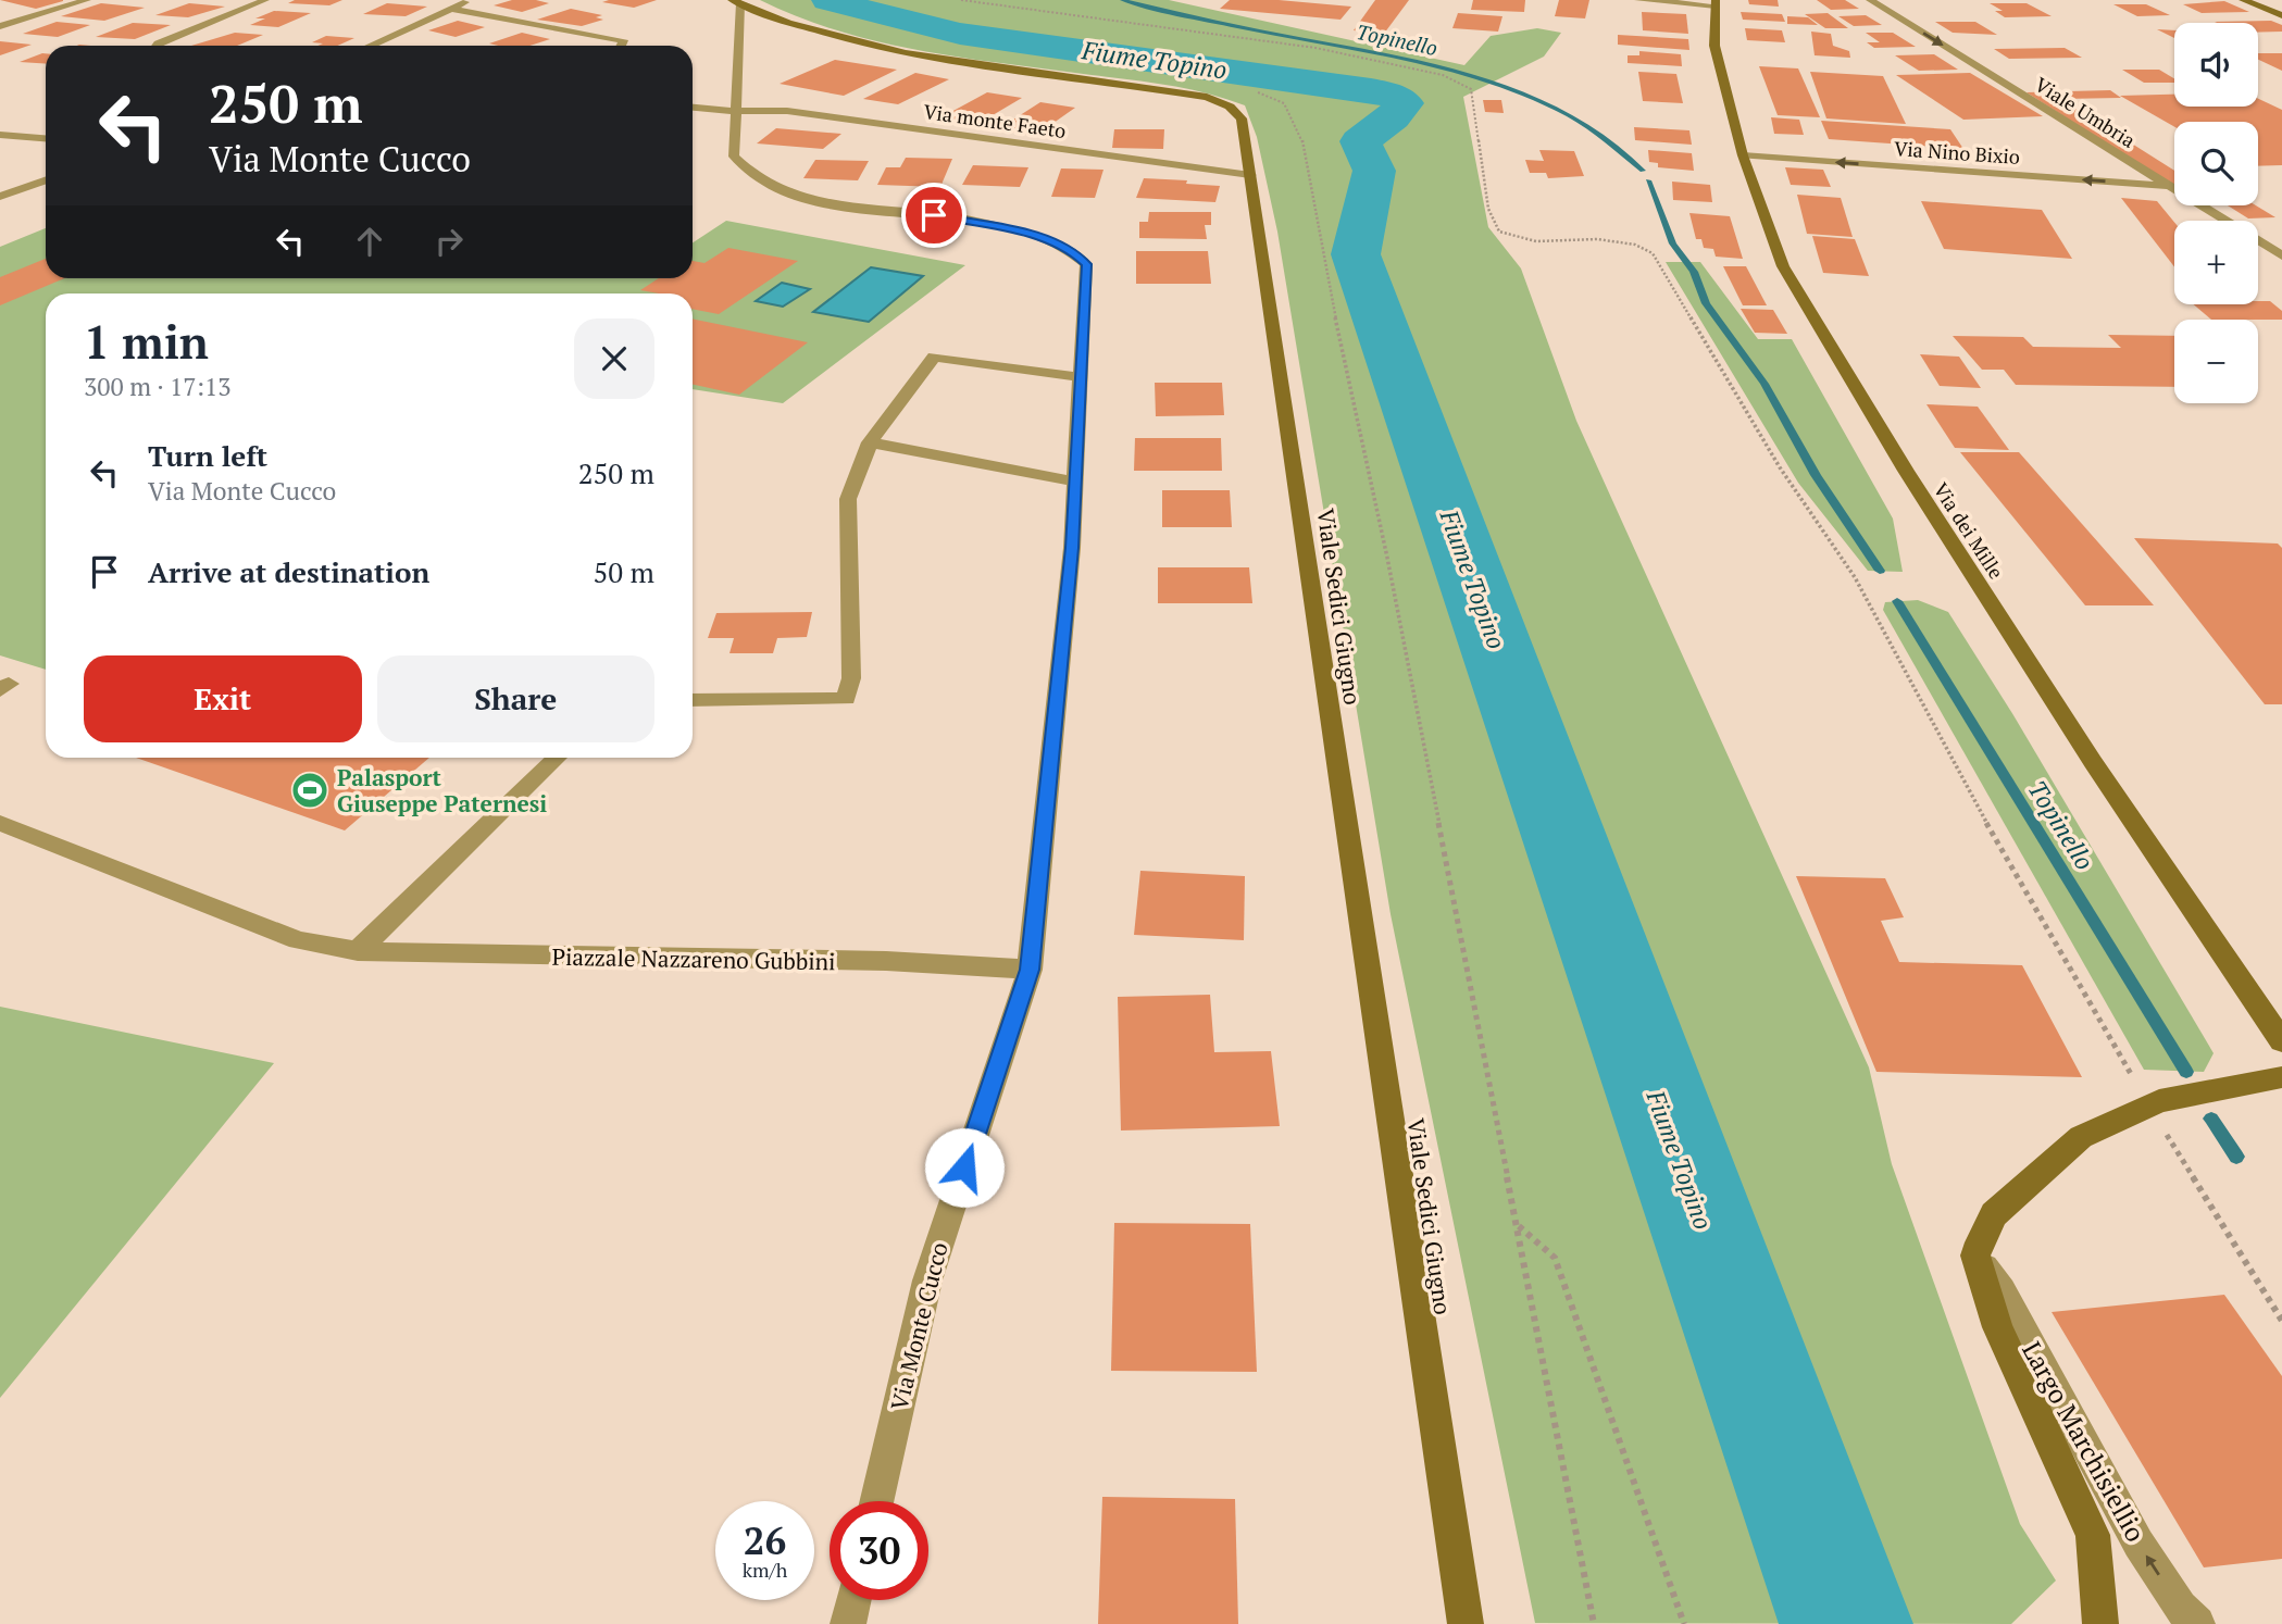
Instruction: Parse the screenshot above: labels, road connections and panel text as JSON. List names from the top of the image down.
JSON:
{
  "streets": {
    "street": [
      "Viale Umbria",
      "Via monte Faeto",
      "Via Nino Bixio",
      "Via dei Mille",
      "Viale Sedici Giugno",
      "Piazzale Nazzareno Gubbini",
      "Via Monte Cucco",
      "Largo Marchisiellio"
    ]
  },
  "crossings": [
    ["Viale Umbria", "Via Nino Bixio"],
    ["Via monte Faeto", "Viale Sedici Giugno"],
    ["Via monte Faeto", "Via Monte Cucco"],
    ["Via Nino Bixio", "Via dei Mille"],
    ["Viale Sedici Giugno", "Via Monte Cucco"],
    ["Piazzale Nazzareno Gubbini", "Via Monte Cucco"]
  ],
  "one_way": ["Viale Umbria", "Via Nino Bixio"],
  "water": ["Topinello", "Fiume Topino"],
  "places": {
    "sports": ["Palasport Giuseppe Paternesi"]
  },
  "page": {
    "map_buttons": ["+", "−"],
    "turn": ["250 m", "Via Monte Cucco"],
    "heading": ["1 min", "300 m · 17:13"],
    "list": [
      {
        "name": "Turn left",
        "note": "Via Monte Cucco",
        "value": "250 m"
      },
      {
        "name": "Arrive at destination",
        "value": "50 m"
      }
    ],
    "buttons": ["Exit", "Share"],
    "speed": "26 km/h",
    "limit": "30"
  }
}
